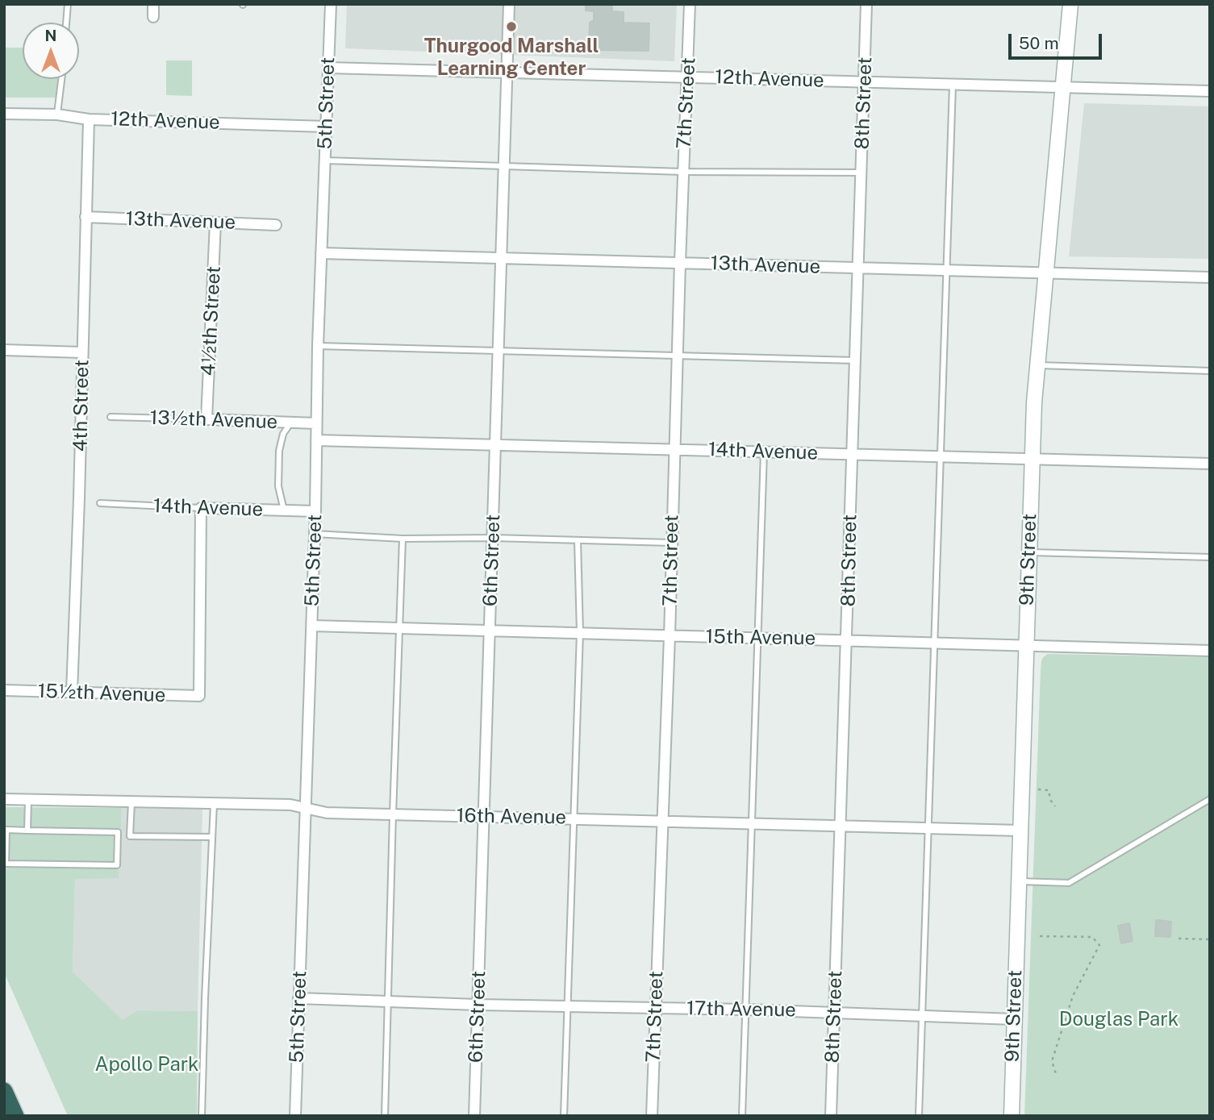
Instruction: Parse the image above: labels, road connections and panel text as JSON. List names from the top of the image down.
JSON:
{
  "streets": {
    "street": [
      "12th Avenue",
      "5th Street",
      "7th Street",
      "8th Street",
      "13th Avenue",
      "4½th Street",
      "4th Street",
      "13½th Avenue",
      "14th Avenue",
      "9th Street",
      "6th Street",
      "15th Avenue",
      "15½th Avenue",
      "16th Avenue",
      "17th Avenue"
    ]
  },
  "crossings": [
    ["12th Avenue", "5th Street"],
    ["12th Avenue", "7th Street"],
    ["12th Avenue", "8th Street"],
    ["12th Avenue", "4th Street"],
    ["12th Avenue", "9th Street"],
    ["12th Avenue", "6th Street"],
    ["5th Street", "13th Avenue"],
    ["5th Street", "13½th Avenue"],
    ["5th Street", "14th Avenue"],
    ["5th Street", "15th Avenue"],
    ["5th Street", "16th Avenue"],
    ["5th Street", "17th Avenue"],
    ["7th Street", "13th Avenue"],
    ["7th Street", "14th Avenue"],
    ["7th Street", "15th Avenue"],
    ["7th Street", "16th Avenue"],
    ["7th Street", "17th Avenue"],
    ["8th Street", "13th Avenue"],
    ["8th Street", "14th Avenue"],
    ["8th Street", "15th Avenue"],
    ["8th Street", "16th Avenue"],
    ["8th Street", "17th Avenue"],
    ["13th Avenue", "4½th Street"],
    ["13th Avenue", "4th Street"],
    ["13th Avenue", "9th Street"],
    ["13th Avenue", "6th Street"],
    ["4½th Street", "13½th Avenue"],
    ["4th Street", "15½th Avenue"],
    ["14th Avenue", "9th Street"],
    ["14th Avenue", "6th Street"],
    ["14th Avenue", "15½th Avenue"],
    ["9th Street", "15th Avenue"],
    ["9th Street", "16th Avenue"],
    ["9th Street", "17th Avenue"],
    ["6th Street", "15th Avenue"],
    ["6th Street", "16th Avenue"],
    ["6th Street", "17th Avenue"]
  ],
  "parks": ["Douglas Park", "Apollo Park"],
  "places": ["Thurgood Marshall Learning Center"],
  "scale_bar": "50 m",
  "north": "top"
}
